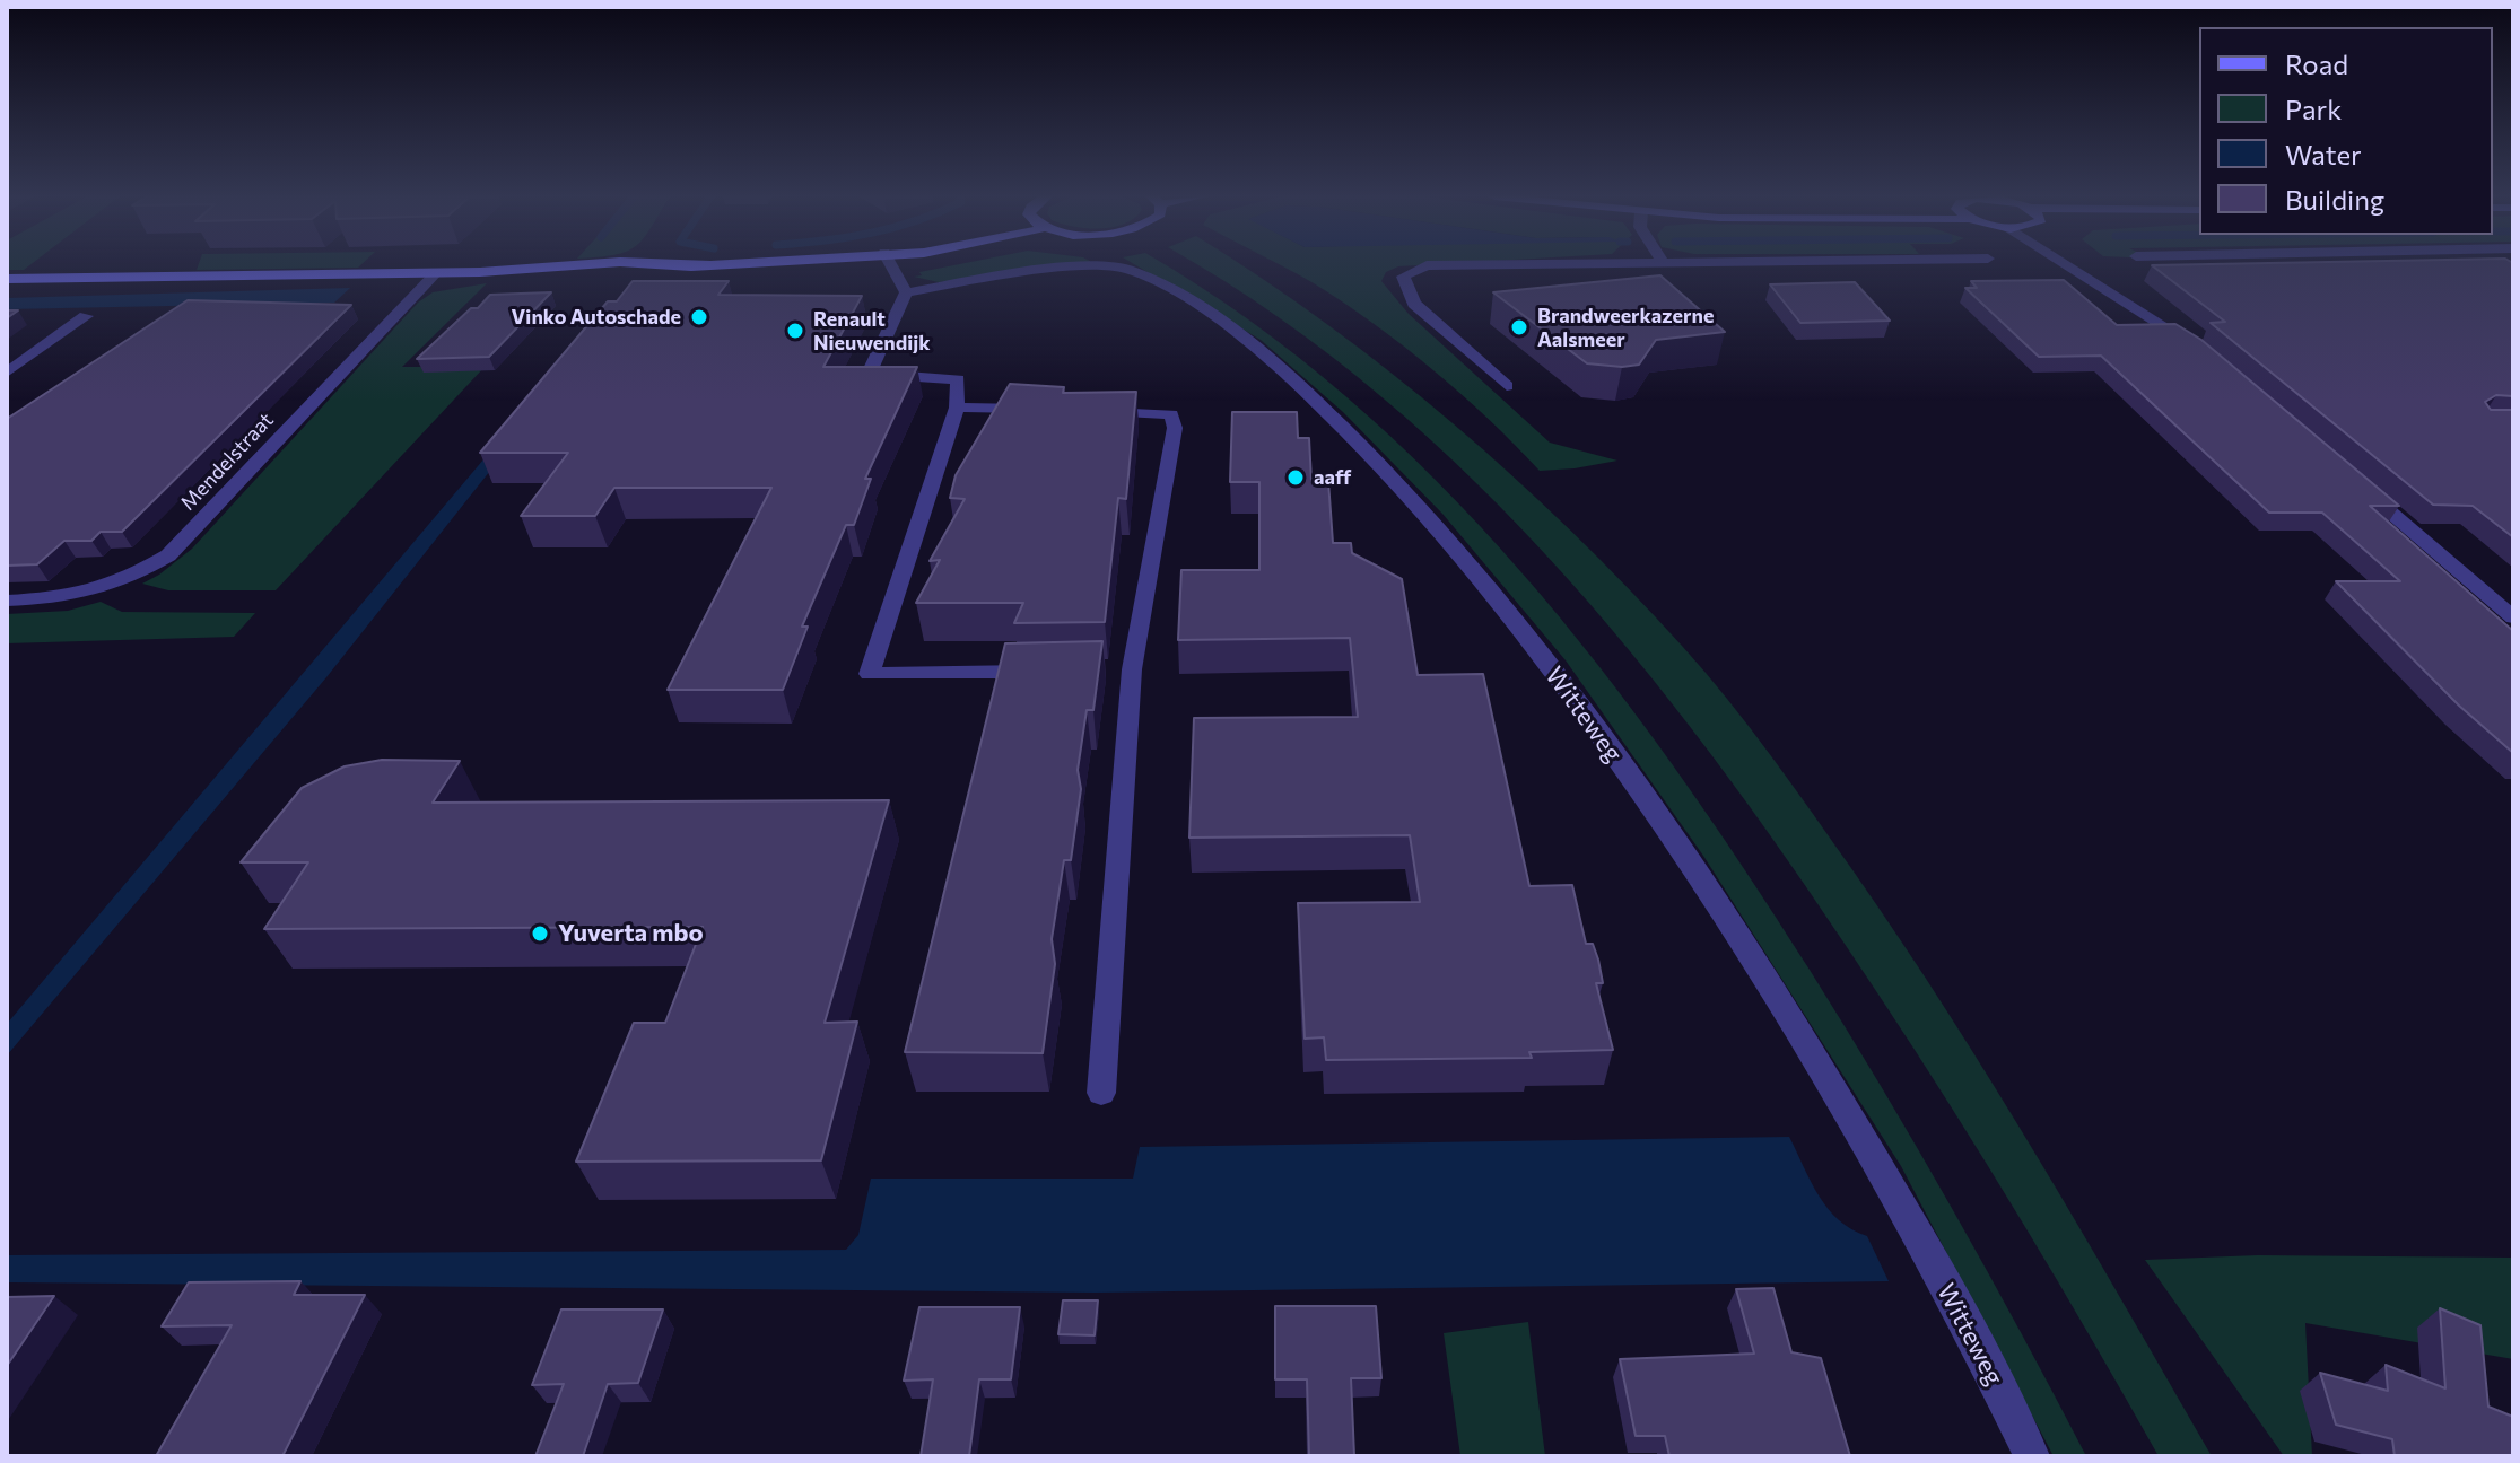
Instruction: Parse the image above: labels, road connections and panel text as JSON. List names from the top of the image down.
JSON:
{
  "streets": {
    "street": ["Mendelstraat", "Witteweg"]
  },
  "places": [
    "Vinko Autoschade",
    "Brandweerkazerne Aalsmeer",
    "Renault Nieuwendijk",
    "aaff",
    "Yuverta mbo"
  ],
  "legend": [
    "Road",
    "Park",
    "Water",
    "Building"
  ]
}
